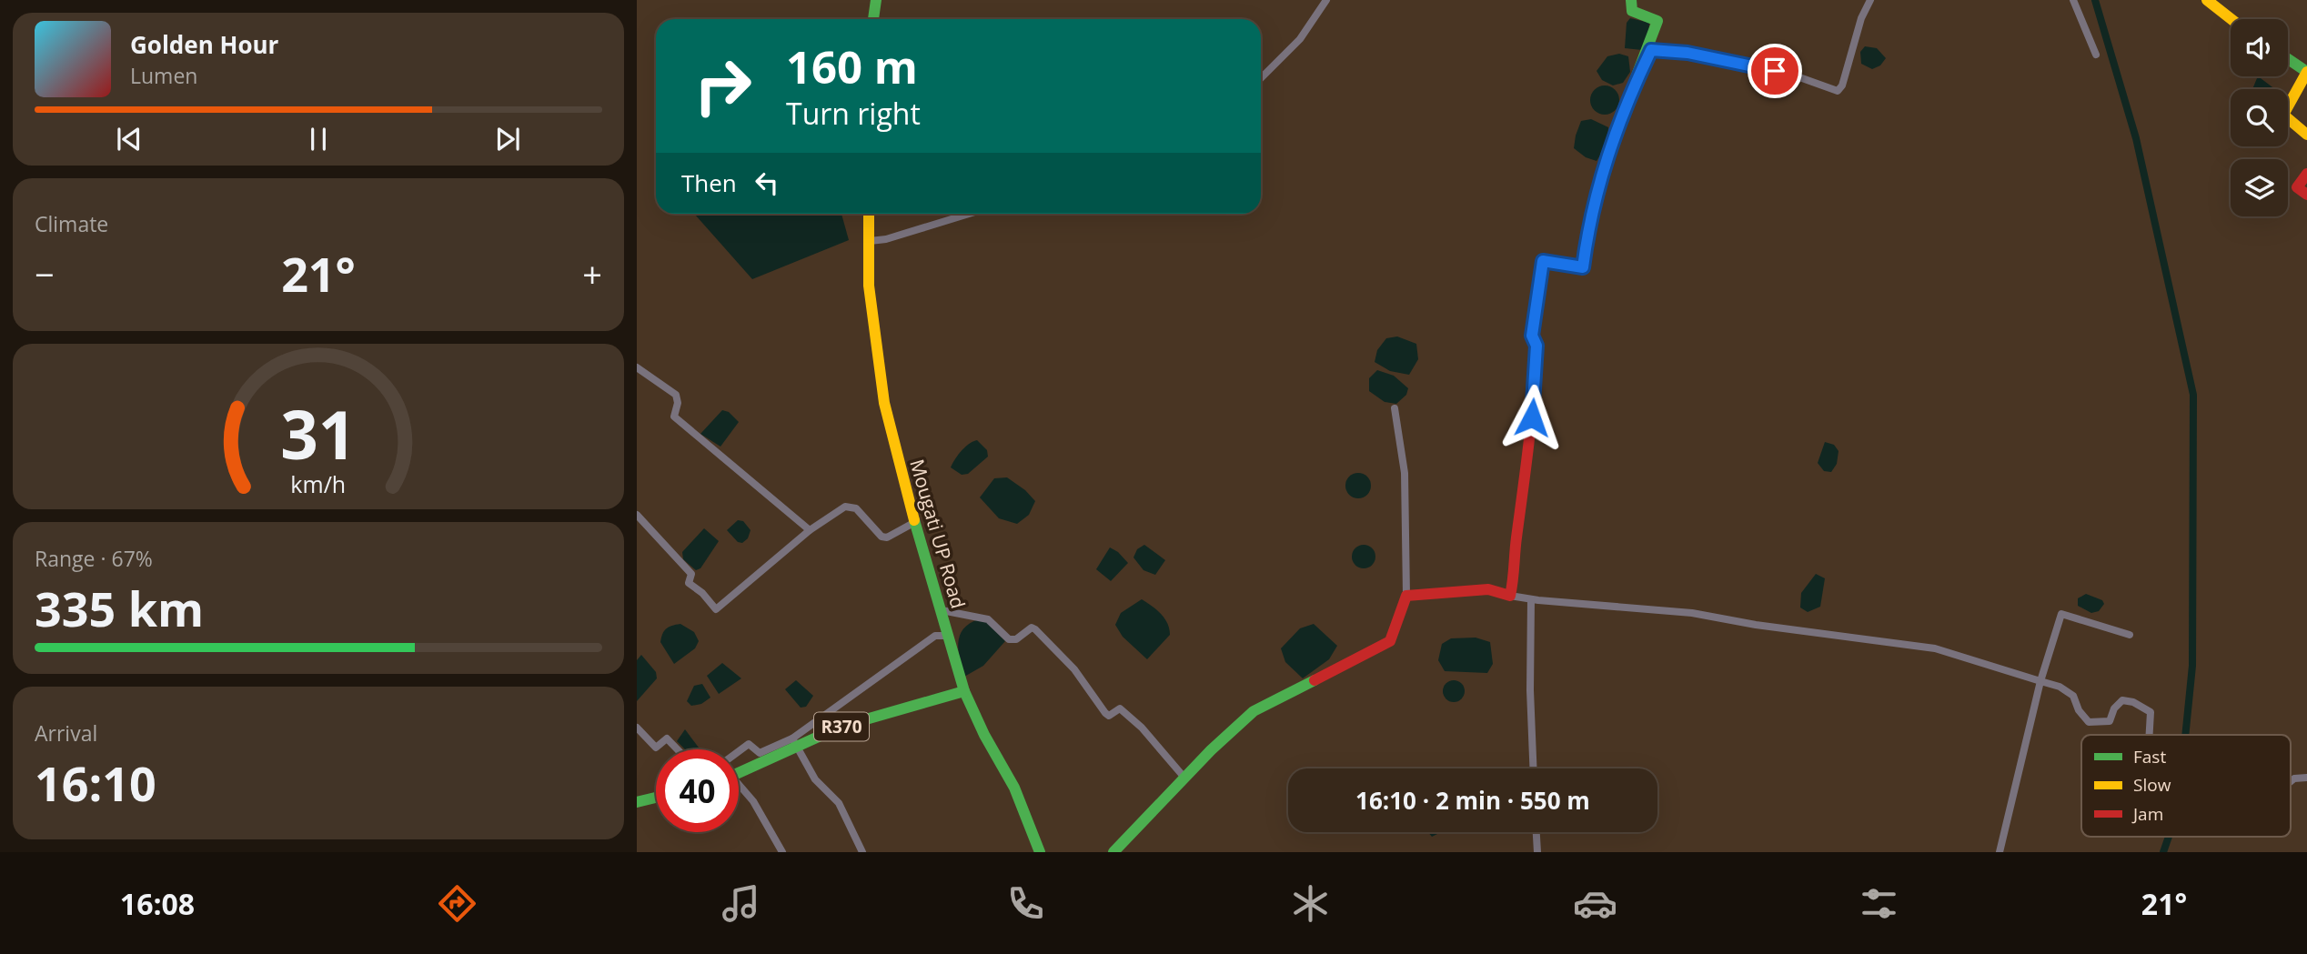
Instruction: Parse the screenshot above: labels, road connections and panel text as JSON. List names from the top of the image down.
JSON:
{
  "streets": {
    "street": ["Mougati UP Road", "R370"]
  },
  "crossings": [
    ["Mougati UP Road", "R370"]
  ],
  "legend": ["Fast", "Slow", "Jam"],
  "page": {
    "turn": ["160 m", "Turn right"],
    "song": ["Golden Hour", "Lumen"],
    "then": "Then",
    "tile": [
      "Climate",
      ["Range · 67%", "335 km"],
      ["Arrival", "16:10"]
    ],
    "heat": ["−", "21°", "+"],
    "limit": "40",
    "trip": "16:10 · 2 min · 550 m",
    "tabs": ["16:08", "21°"],
    "gauge": ["31", "km/h"]
  }
}
